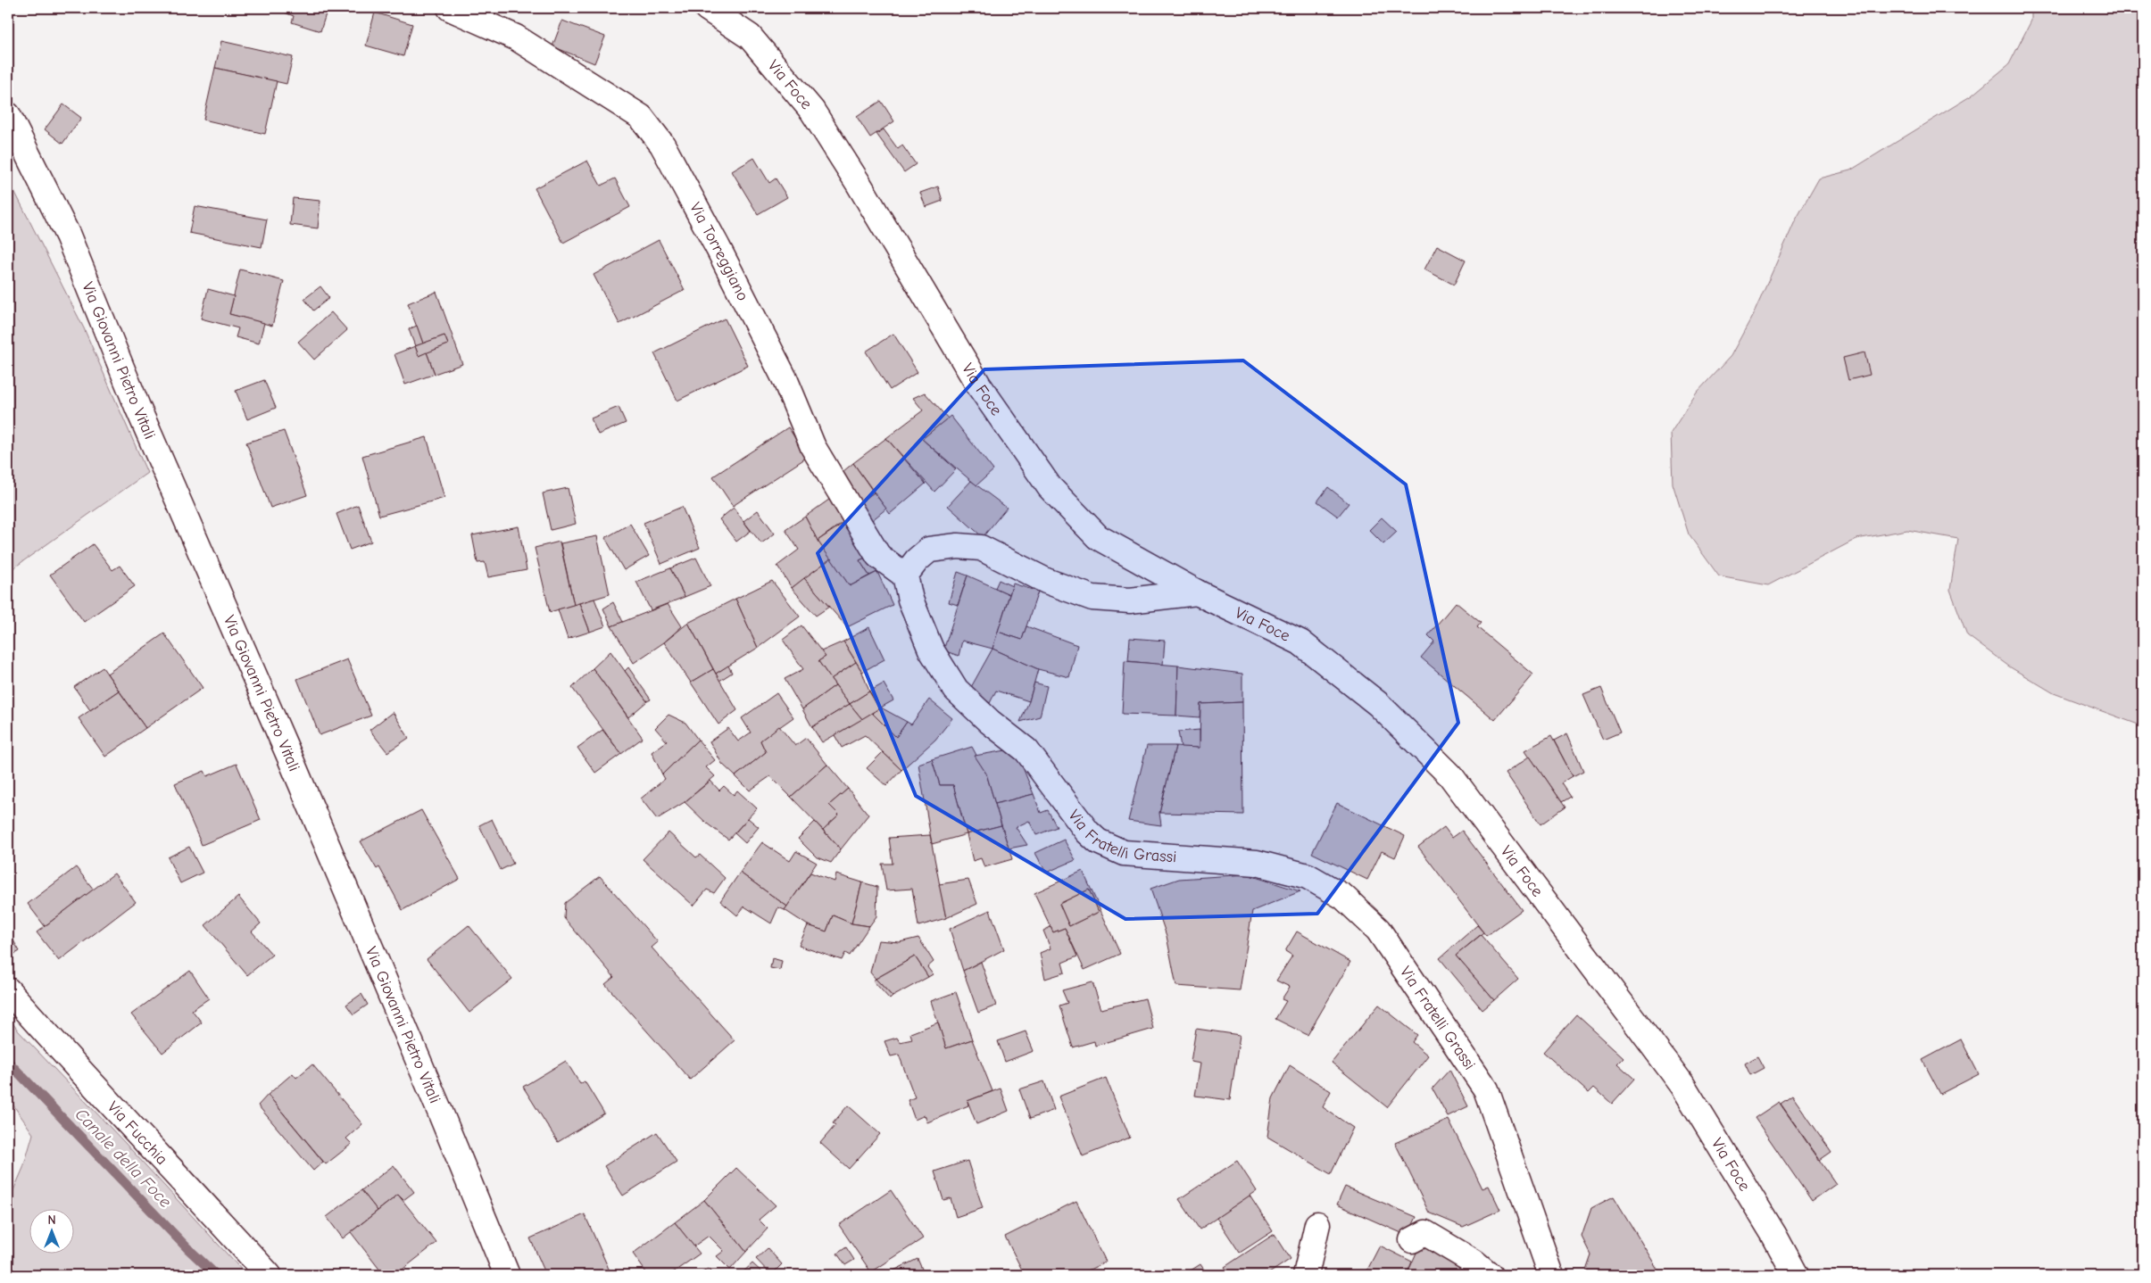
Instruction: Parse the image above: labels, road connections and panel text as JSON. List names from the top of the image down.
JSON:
{
  "streets": {
    "street": [
      "Via Foce",
      "Via Torreggiano",
      "Via Giovanni Pietro Vitali",
      "Via Fratelli Grassi",
      "Via Fucchia"
    ]
  },
  "crossings": [
    ["Via Torreggiano", "Via Fratelli Grassi"]
  ],
  "water": ["Canale della Foce"],
  "north": "top"
}
